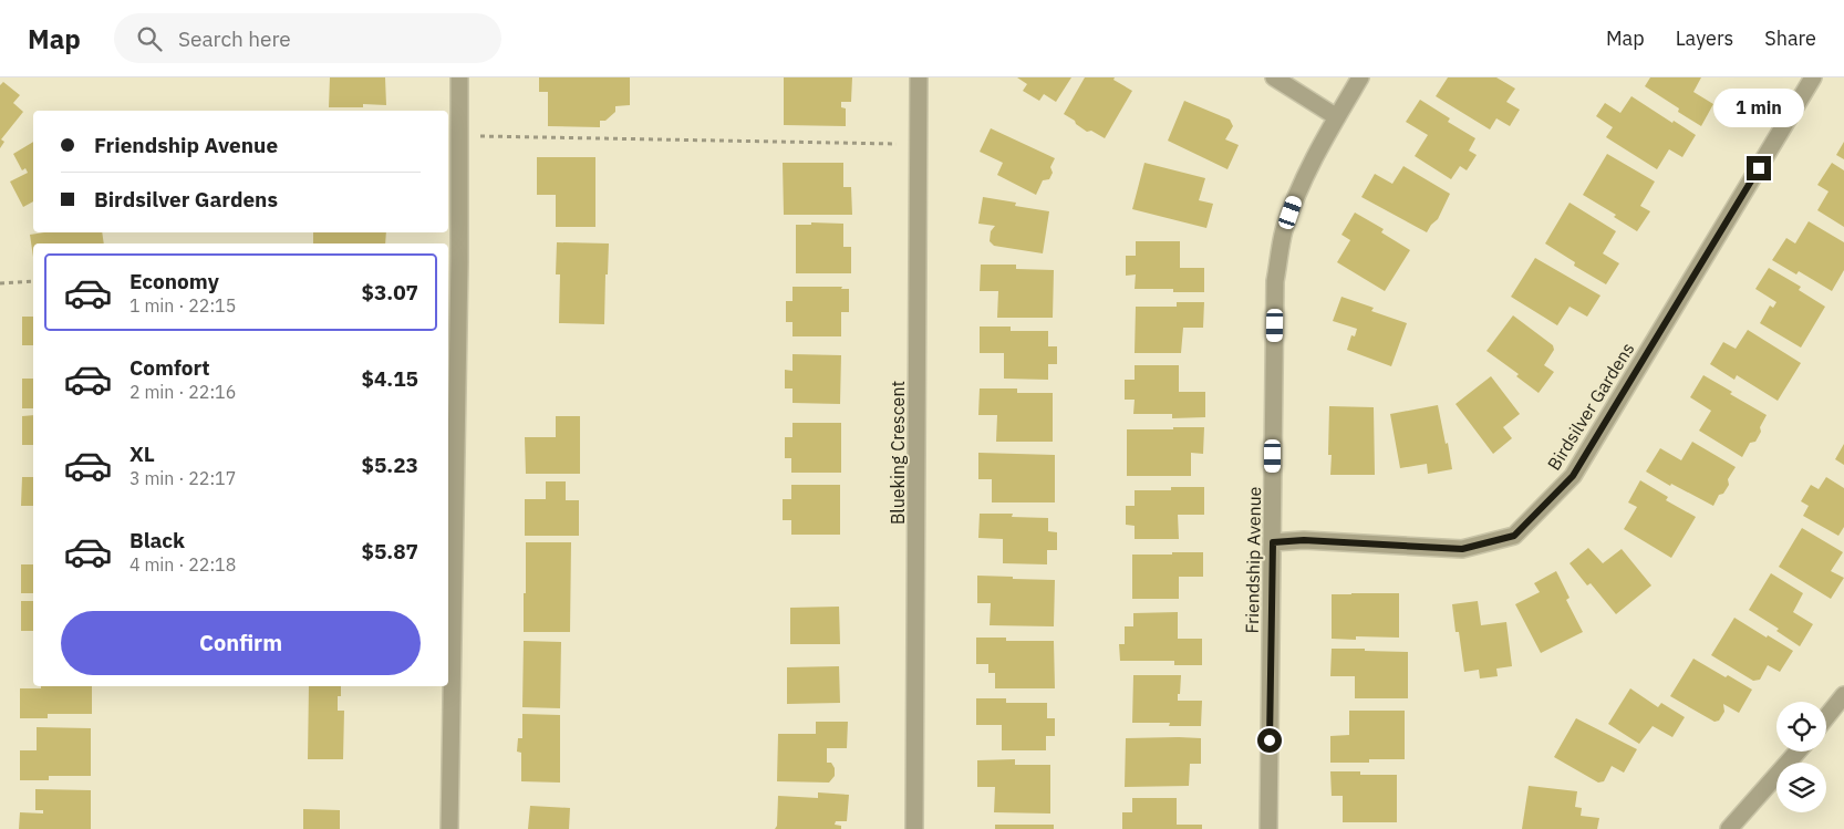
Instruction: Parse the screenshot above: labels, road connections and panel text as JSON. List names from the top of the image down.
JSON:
{
  "streets": {
    "street": ["Birdsilver Gardens", "Blueking Crescent", "Friendship Avenue"]
  },
  "crossings": [
    ["Birdsilver Gardens", "Friendship Avenue"]
  ],
  "page": {
    "header": "Map",
    "search": "Search here",
    "nav": ["Map", "Layers", "Share"],
    "bubble": "1 min",
    "banner": ["Friendship Avenue", "Birdsilver Gardens"],
    "list": [
      {
        "name": "Economy",
        "note": "1 min · 22:15",
        "value": "$3.07"
      },
      {
        "name": "Comfort",
        "note": "2 min · 22:16",
        "value": "$4.15"
      },
      {
        "name": "XL",
        "note": "3 min · 22:17",
        "value": "$5.23"
      },
      {
        "name": "Black",
        "note": "4 min · 22:18",
        "value": "$5.87"
      }
    ],
    "buttons": "Confirm"
  }
}
